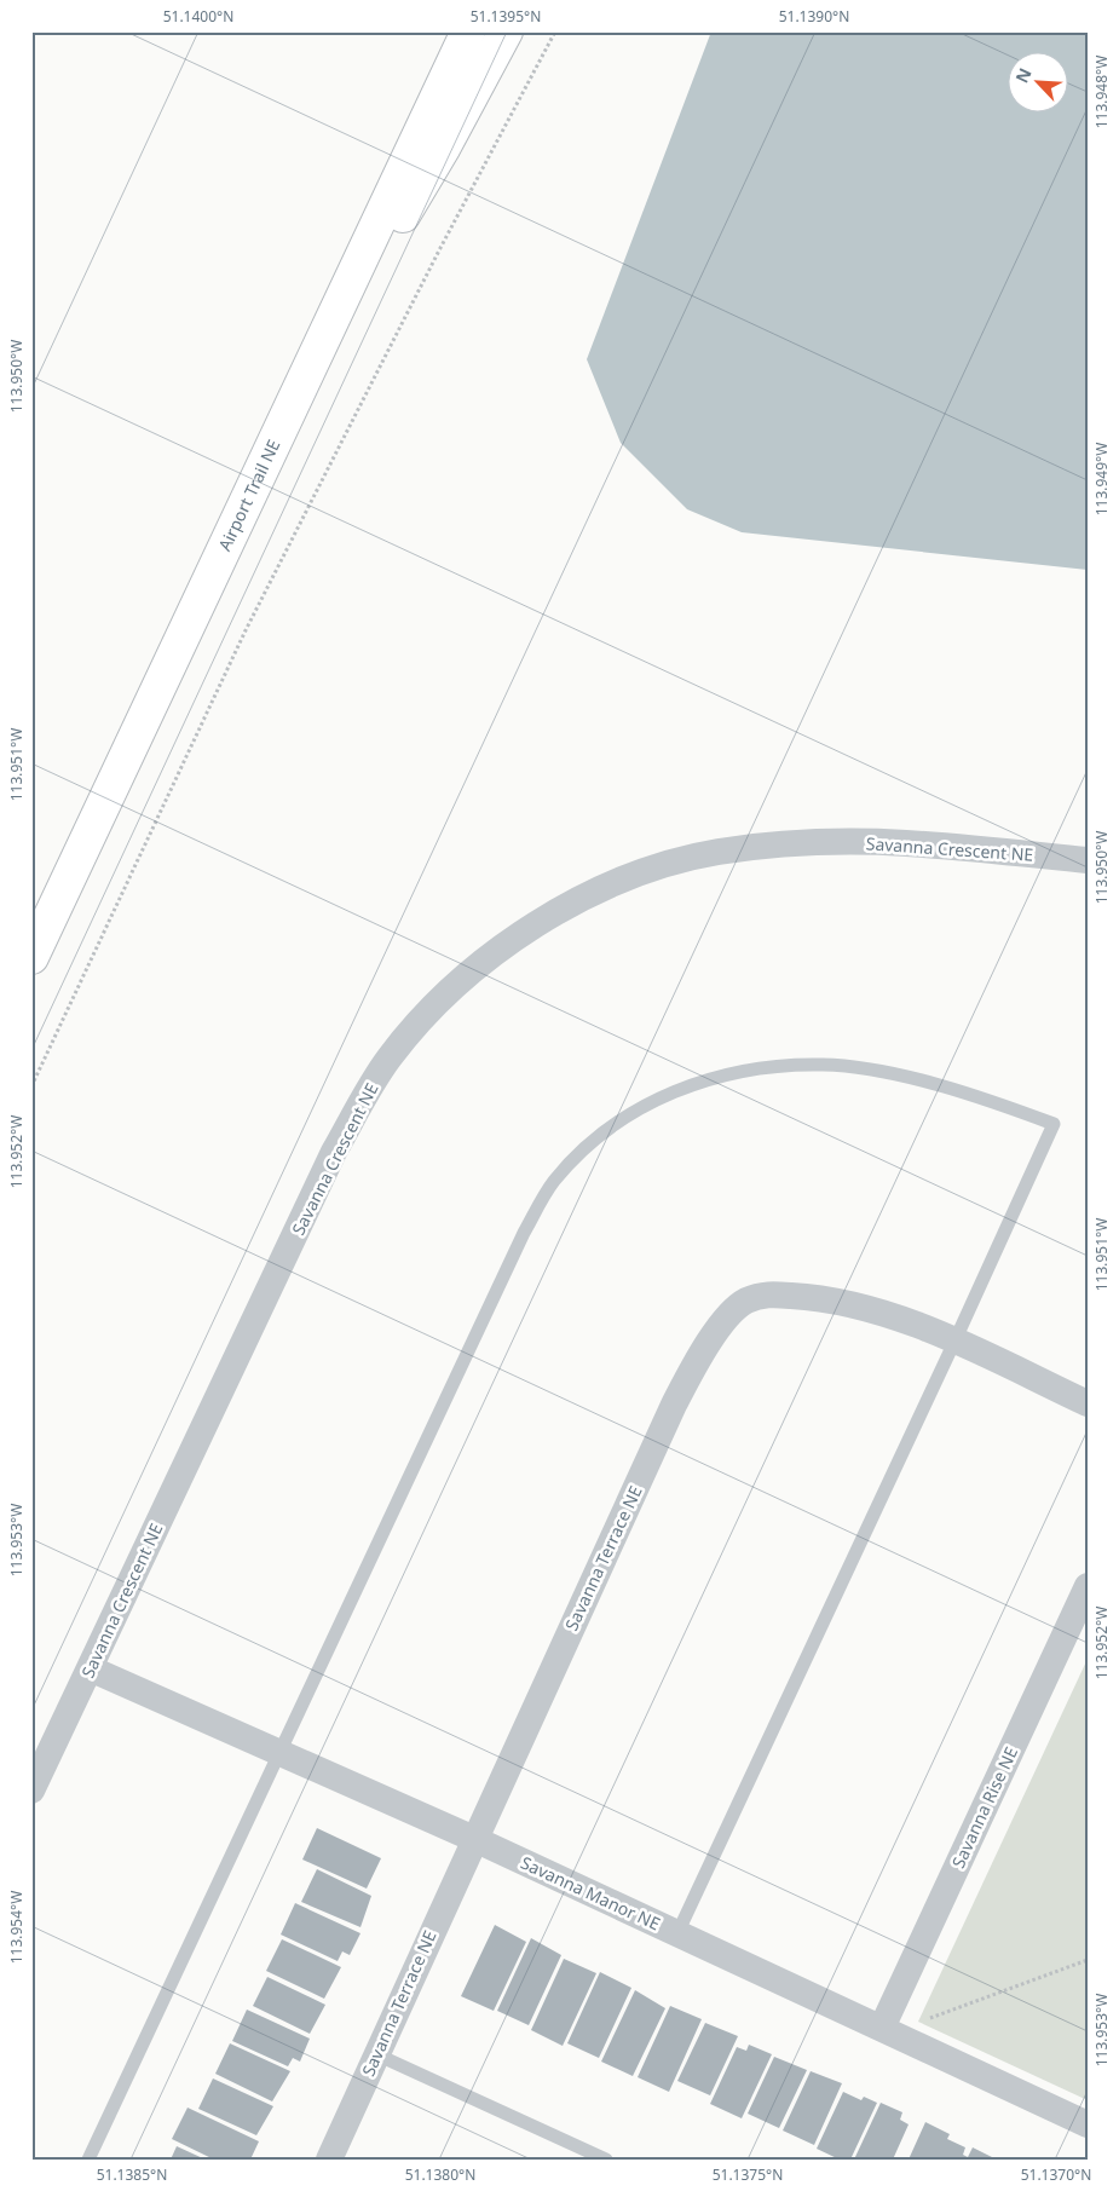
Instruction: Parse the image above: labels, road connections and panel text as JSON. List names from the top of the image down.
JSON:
{
  "streets": {
    "main road": ["Airport Trail NE"],
    "street": [
      "Savanna Crescent NE",
      "Savanna Terrace NE",
      "Savanna Rise NE",
      "Savanna Manor NE"
    ]
  },
  "crossings": [
    ["Savanna Crescent NE", "Savanna Manor NE"],
    ["Savanna Terrace NE", "Savanna Manor NE"],
    ["Savanna Rise NE", "Savanna Manor NE"]
  ],
  "north": "top left",
  "coordinates": [
    "51.1400°N",
    "51.1395°N",
    "51.1390°N",
    "113.948°W",
    "113.950°W",
    "113.949°W",
    "113.951°W",
    "113.952°W",
    "113.953°W",
    "113.954°W",
    "51.1385°N",
    "51.1380°N",
    "51.1375°N",
    "51.1370°N"
  ]
}
